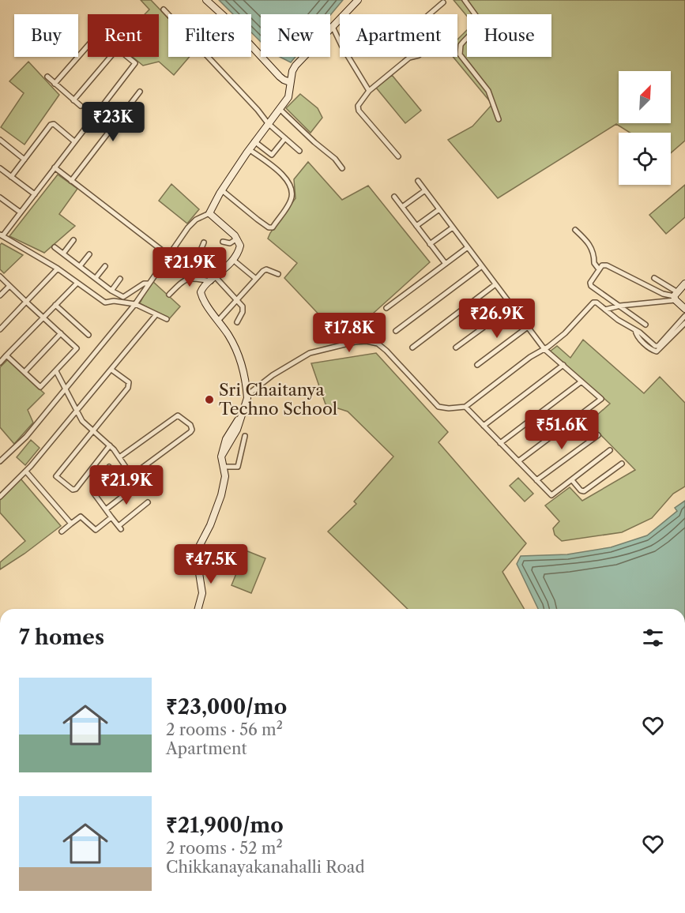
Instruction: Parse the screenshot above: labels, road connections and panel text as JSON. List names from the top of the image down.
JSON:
{
  "places": ["Sri Chaitanya Techno School"],
  "north": "top right",
  "page": {
    "chip": [
      "Buy",
      "Rent",
      "Filters",
      "New",
      "Apartment",
      "House"
    ],
    "price": [
      "₹23K",
      "₹21.9K",
      "₹26.9K",
      "₹17.8K",
      "₹51.6K",
      "₹21.9K",
      "₹47.5K"
    ],
    "heading": "7 homes",
    "list": [
      {
        "name": "₹23,000/mo",
        "note": "2 rooms · 56 m² · Apartment"
      },
      {
        "name": "₹21,900/mo",
        "note": "2 rooms · 52 m² · Chikkanayakanahalli Road"
      }
    ]
  }
}
